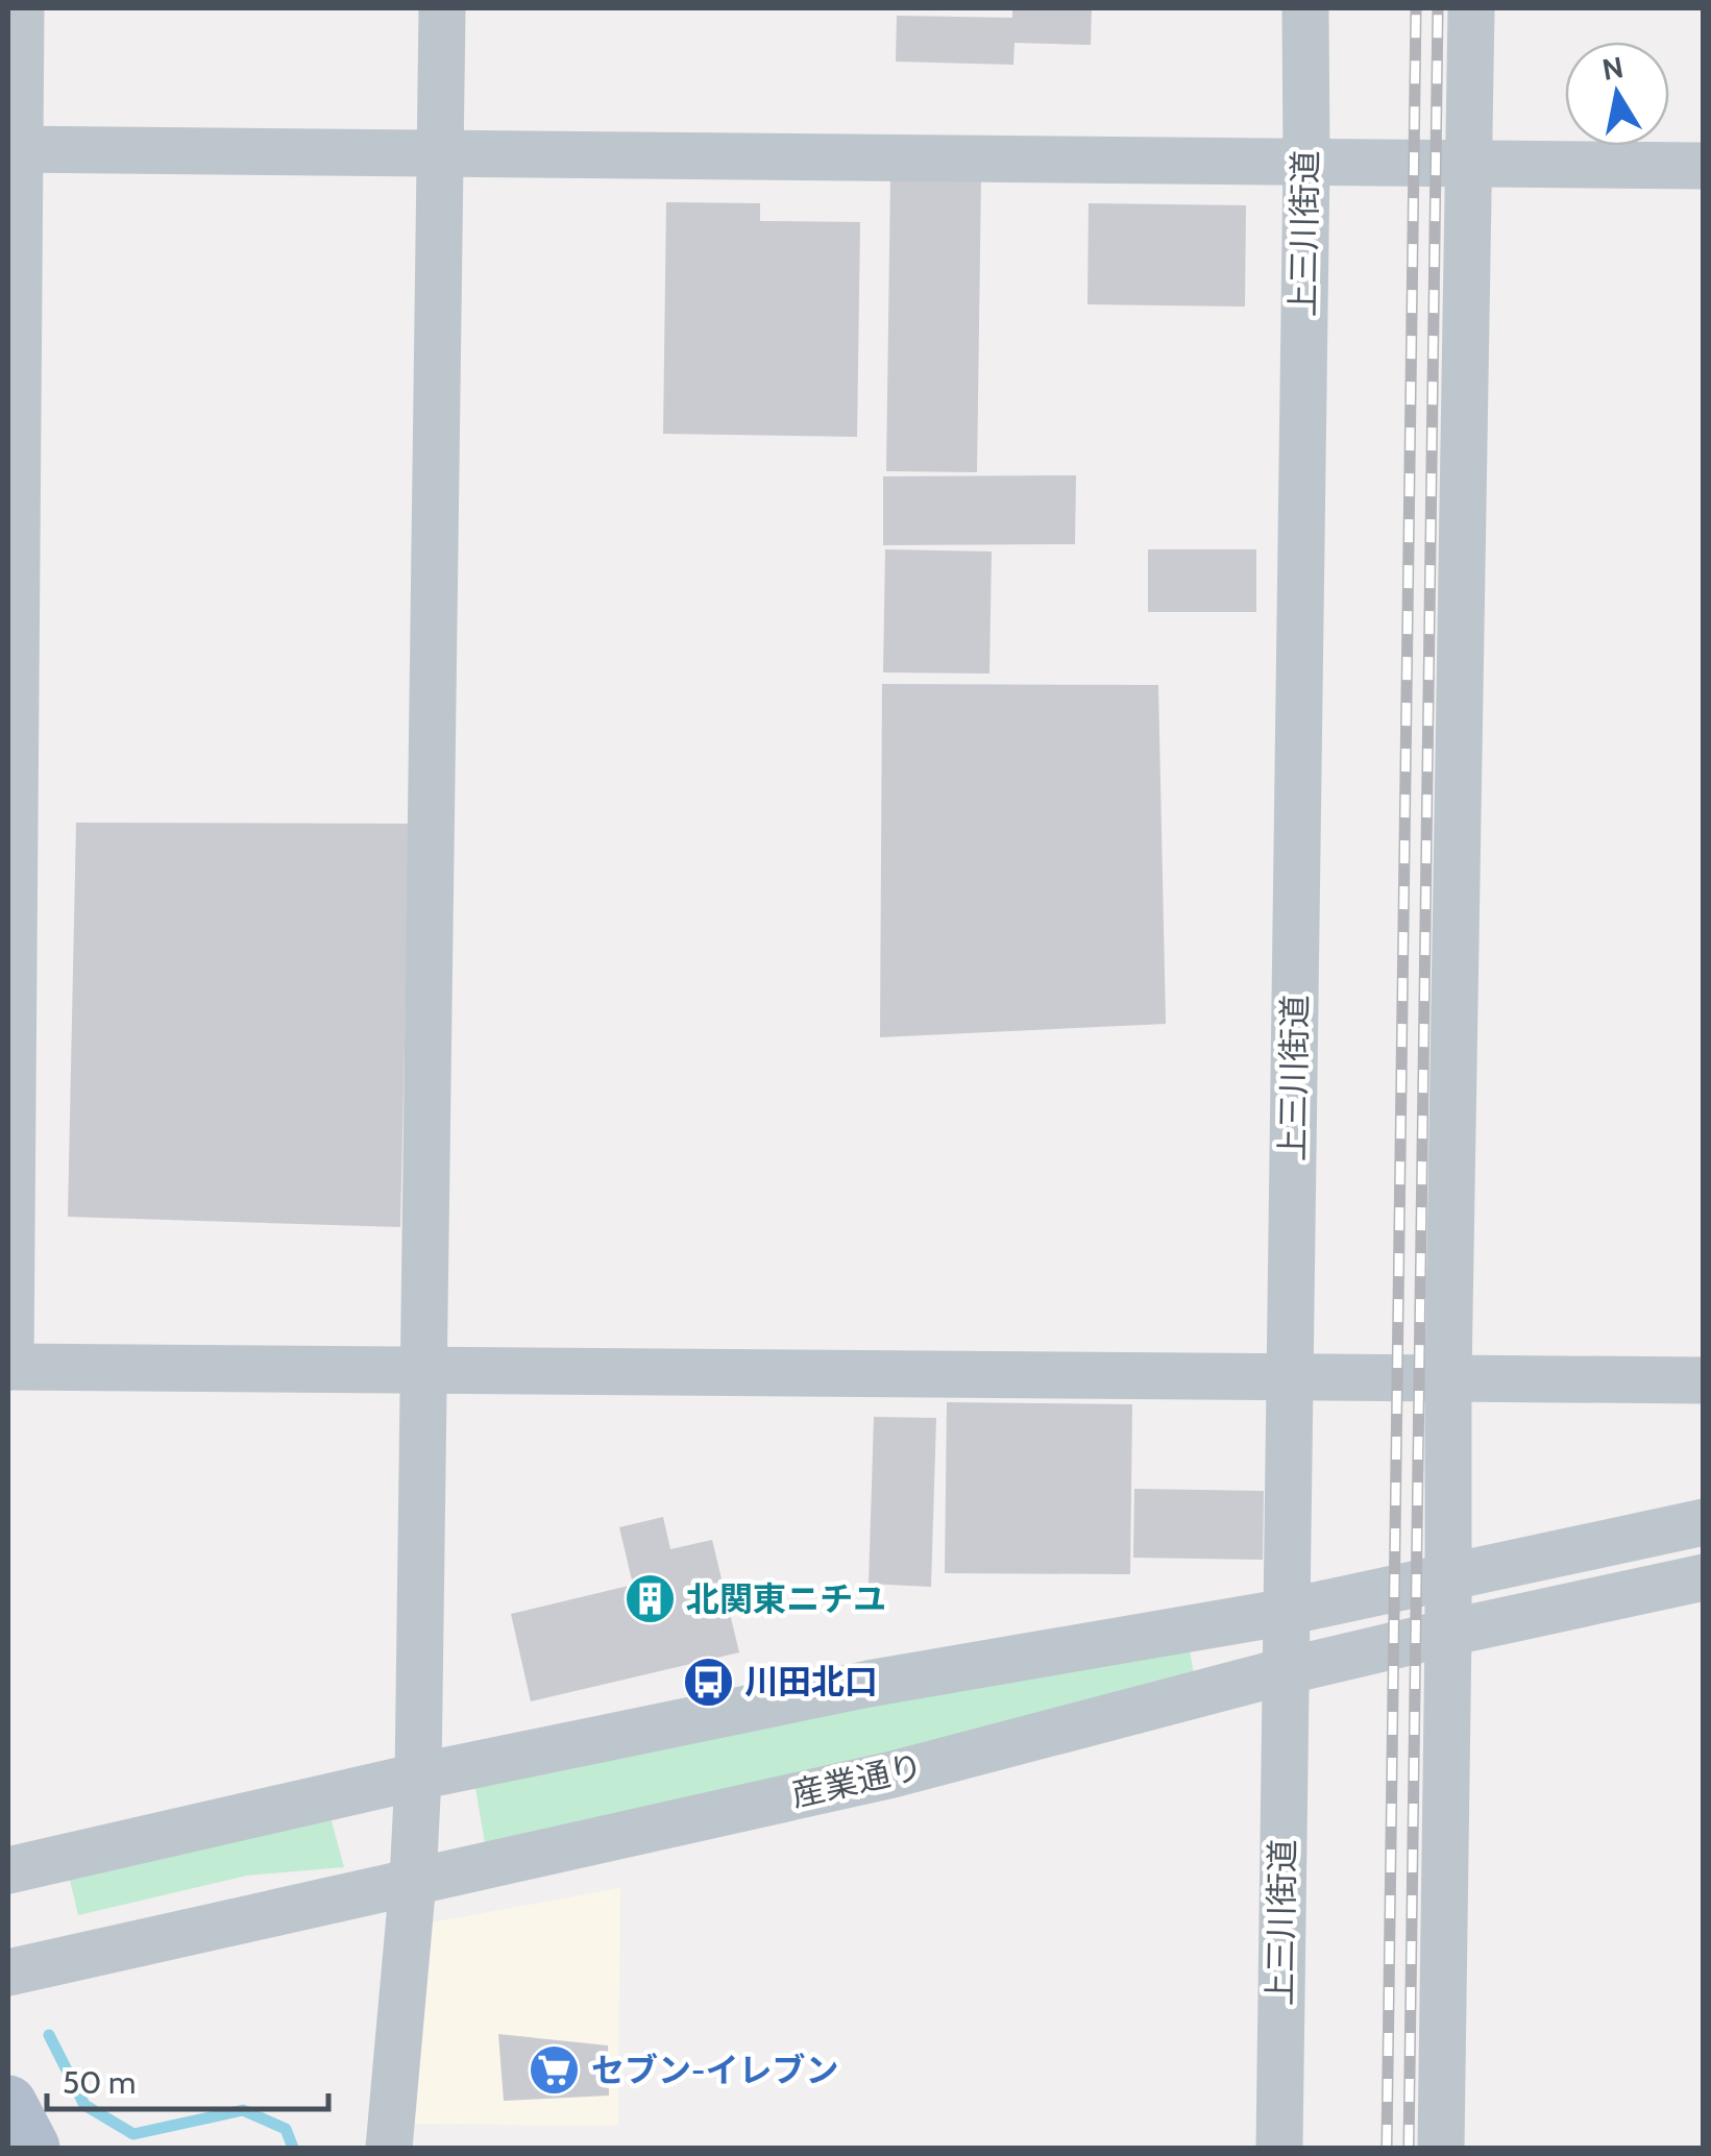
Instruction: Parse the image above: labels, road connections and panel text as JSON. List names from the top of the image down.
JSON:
{
  "streets": {
    "street": ["上三川街道", "産業通り"]
  },
  "crossings": [
    ["上三川街道", "産業通り"]
  ],
  "places": {
    "building": ["北関東ニチユ"],
    "bus stop": ["川田北口"],
    "supermarket": ["セブン-イレブン"]
  },
  "scale_bar": "50 m",
  "north": "top"
}
